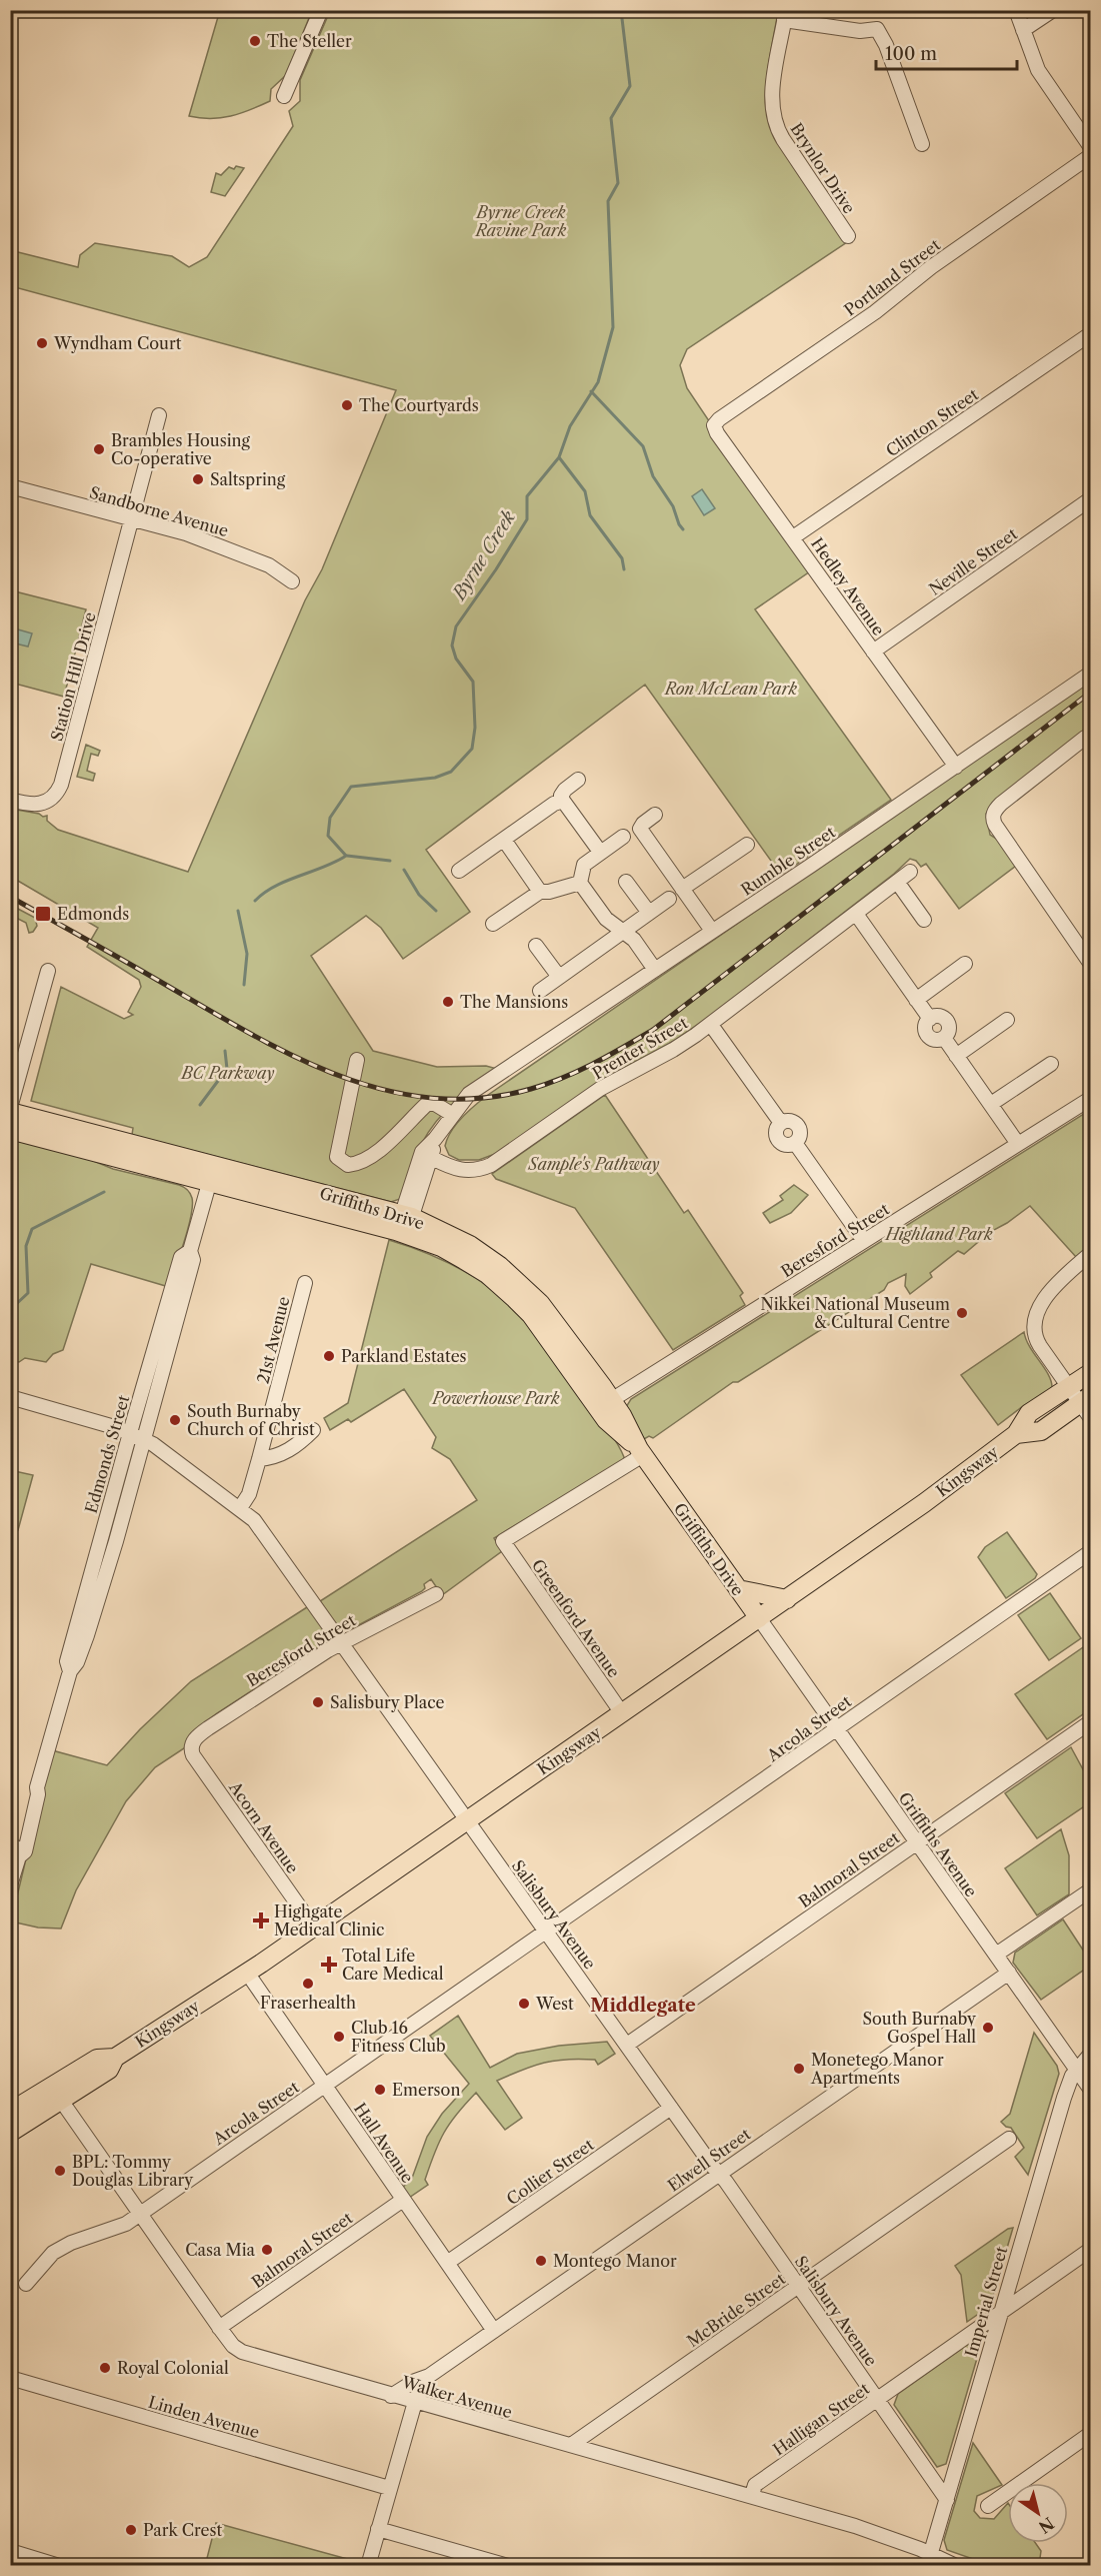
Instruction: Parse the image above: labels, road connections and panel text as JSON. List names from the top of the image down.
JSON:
{
  "streets": {
    "main road": ["Griffiths Drive", "Kingsway"],
    "street": [
      "Brynlor Drive",
      "Portland Street",
      "Clinton Street",
      "Sandborne Avenue",
      "Neville Street",
      "Hedley Avenue",
      "Station Hill Drive",
      "Rumble Street",
      "Prenter Street",
      "Beresford Street",
      "21st Avenue",
      "Edmonds Street",
      "Greenford Avenue",
      "Arcola Street",
      "Acorn Avenue",
      "Griffiths Avenue",
      "Balmoral Street",
      "Salisbury Avenue",
      "Hall Avenue",
      "Elwell Street",
      "Collier Street",
      "Imperial Street",
      "McBride Street",
      "Walker Avenue",
      "Linden Avenue",
      "Halligan Street"
    ]
  },
  "crossings": [
    ["Portland Street", "Hedley Avenue"],
    ["Clinton Street", "Hedley Avenue"],
    ["Sandborne Avenue", "Station Hill Drive"],
    ["Neville Street", "Hedley Avenue"],
    ["Hedley Avenue", "Rumble Street"],
    ["Rumble Street", "Prenter Street"],
    ["Rumble Street", "Griffiths Drive"],
    ["Griffiths Drive", "Beresford Street"],
    ["Griffiths Drive", "Edmonds Street"],
    ["Griffiths Drive", "Kingsway"],
    ["Griffiths Drive", "Greenford Avenue"],
    ["Griffiths Drive", "Griffiths Avenue"],
    ["Beresford Street", "Acorn Avenue"],
    ["Beresford Street", "Salisbury Avenue"],
    ["21st Avenue", "Salisbury Avenue"],
    ["Edmonds Street", "Salisbury Avenue"],
    ["Kingsway", "Greenford Avenue"],
    ["Kingsway", "Acorn Avenue"],
    ["Kingsway", "Griffiths Avenue"],
    ["Kingsway", "Salisbury Avenue"],
    ["Kingsway", "Hall Avenue"],
    ["Kingsway", "Walker Avenue"],
    ["Arcola Street", "Griffiths Avenue"],
    ["Arcola Street", "Salisbury Avenue"],
    ["Arcola Street", "Hall Avenue"],
    ["Arcola Street", "Walker Avenue"],
    ["Griffiths Avenue", "Balmoral Street"],
    ["Griffiths Avenue", "Elwell Street"],
    ["Griffiths Avenue", "Imperial Street"],
    ["Balmoral Street", "Salisbury Avenue"],
    ["Balmoral Street", "Hall Avenue"],
    ["Balmoral Street", "Walker Avenue"],
    ["Salisbury Avenue", "Elwell Street"],
    ["Salisbury Avenue", "Collier Street"],
    ["Salisbury Avenue", "Imperial Street"],
    ["Salisbury Avenue", "McBride Street"],
    ["Salisbury Avenue", "Halligan Street"],
    ["Hall Avenue", "Elwell Street"],
    ["Hall Avenue", "Collier Street"],
    ["Elwell Street", "Walker Avenue"],
    ["Elwell Street", "Linden Avenue"],
    ["Imperial Street", "Walker Avenue"],
    ["Imperial Street", "Halligan Street"],
    ["McBride Street", "Walker Avenue"],
    ["Walker Avenue", "Halligan Street"]
  ],
  "districts": ["Middlegate"],
  "water": ["Byrne Creek"],
  "parks": [
    "Byrne Creek Ravine Park",
    "Ron McLean Park",
    "BC Parkway",
    "Sample's Pathway",
    "Highland Park",
    "Powerhouse Park"
  ],
  "places": {
    "other": [
      "The Steller",
      "Wyndham Court",
      "The Courtyards",
      "Brambles Housing Co-operative",
      "Saltspring",
      "The Mansions",
      "Nikkei National Museum & Cultural Centre",
      "Parkland Estates",
      "South Burnaby Church of Christ",
      "Salisbury Place",
      "Fraserhealth",
      "West",
      "South Burnaby Gospel Hall",
      "Club 16 Fitness Club",
      "Monetego Manor Apartments",
      "Emerson",
      "BPL: Tommy Douglas Library",
      "Casa Mia",
      "Montego Manor",
      "Royal Colonial",
      "Park Crest"
    ],
    "transit": ["Edmonds"],
    "health": ["Highgate Medical Clinic", "Total Life Care Medical"]
  },
  "scale_bar": "100 m",
  "north": "bottom right"
}
